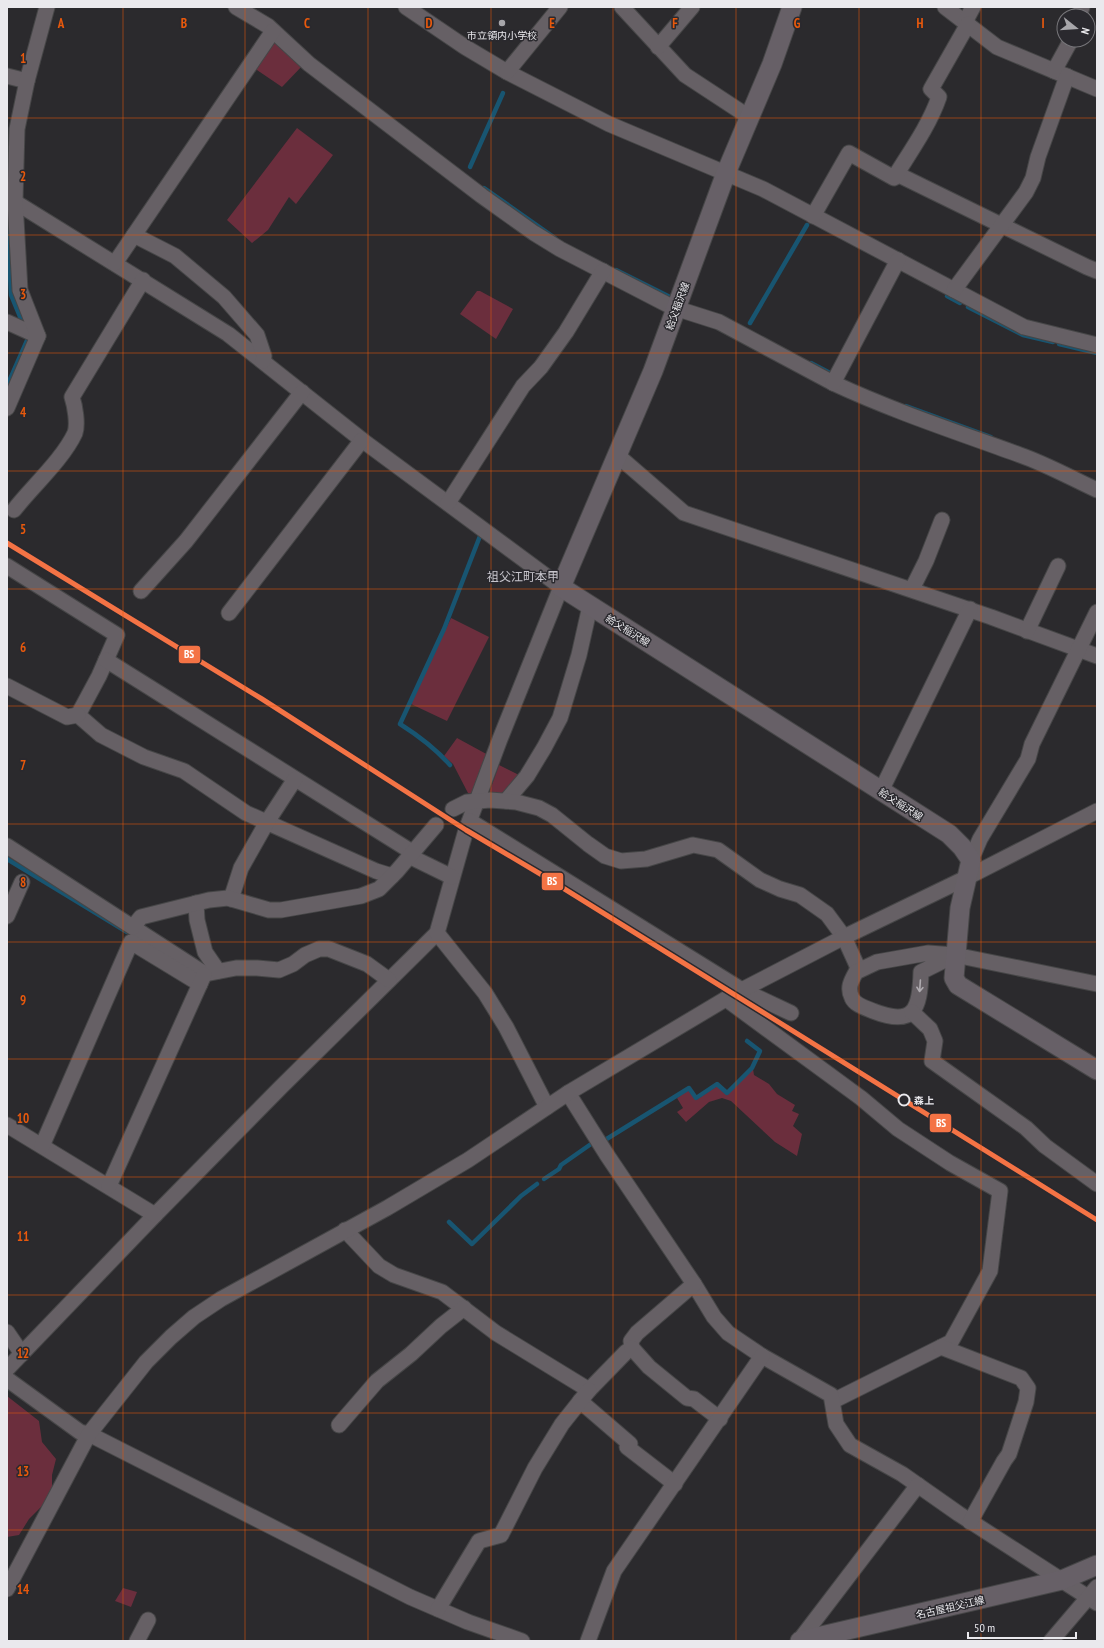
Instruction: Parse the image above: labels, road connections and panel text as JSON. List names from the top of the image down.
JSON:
{
  "streets": {
    "main road": ["給父稲沢線", "名古屋祖父江線"]
  },
  "districts": ["祖父江町本甲"],
  "places": ["市立領内小学校", "森上"],
  "lines": ["transit line BS"],
  "scale_bar": "50 m",
  "north": "right",
  "grid": {
    "columns": [
      "A",
      "B",
      "C",
      "D",
      "E",
      "F",
      "G",
      "H",
      "I"
    ],
    "rows": [
      "1",
      "2",
      "3",
      "4",
      "5",
      "6",
      "7",
      "8",
      "9",
      "10",
      "11",
      "12",
      "13",
      "14"
    ]
  }
}
